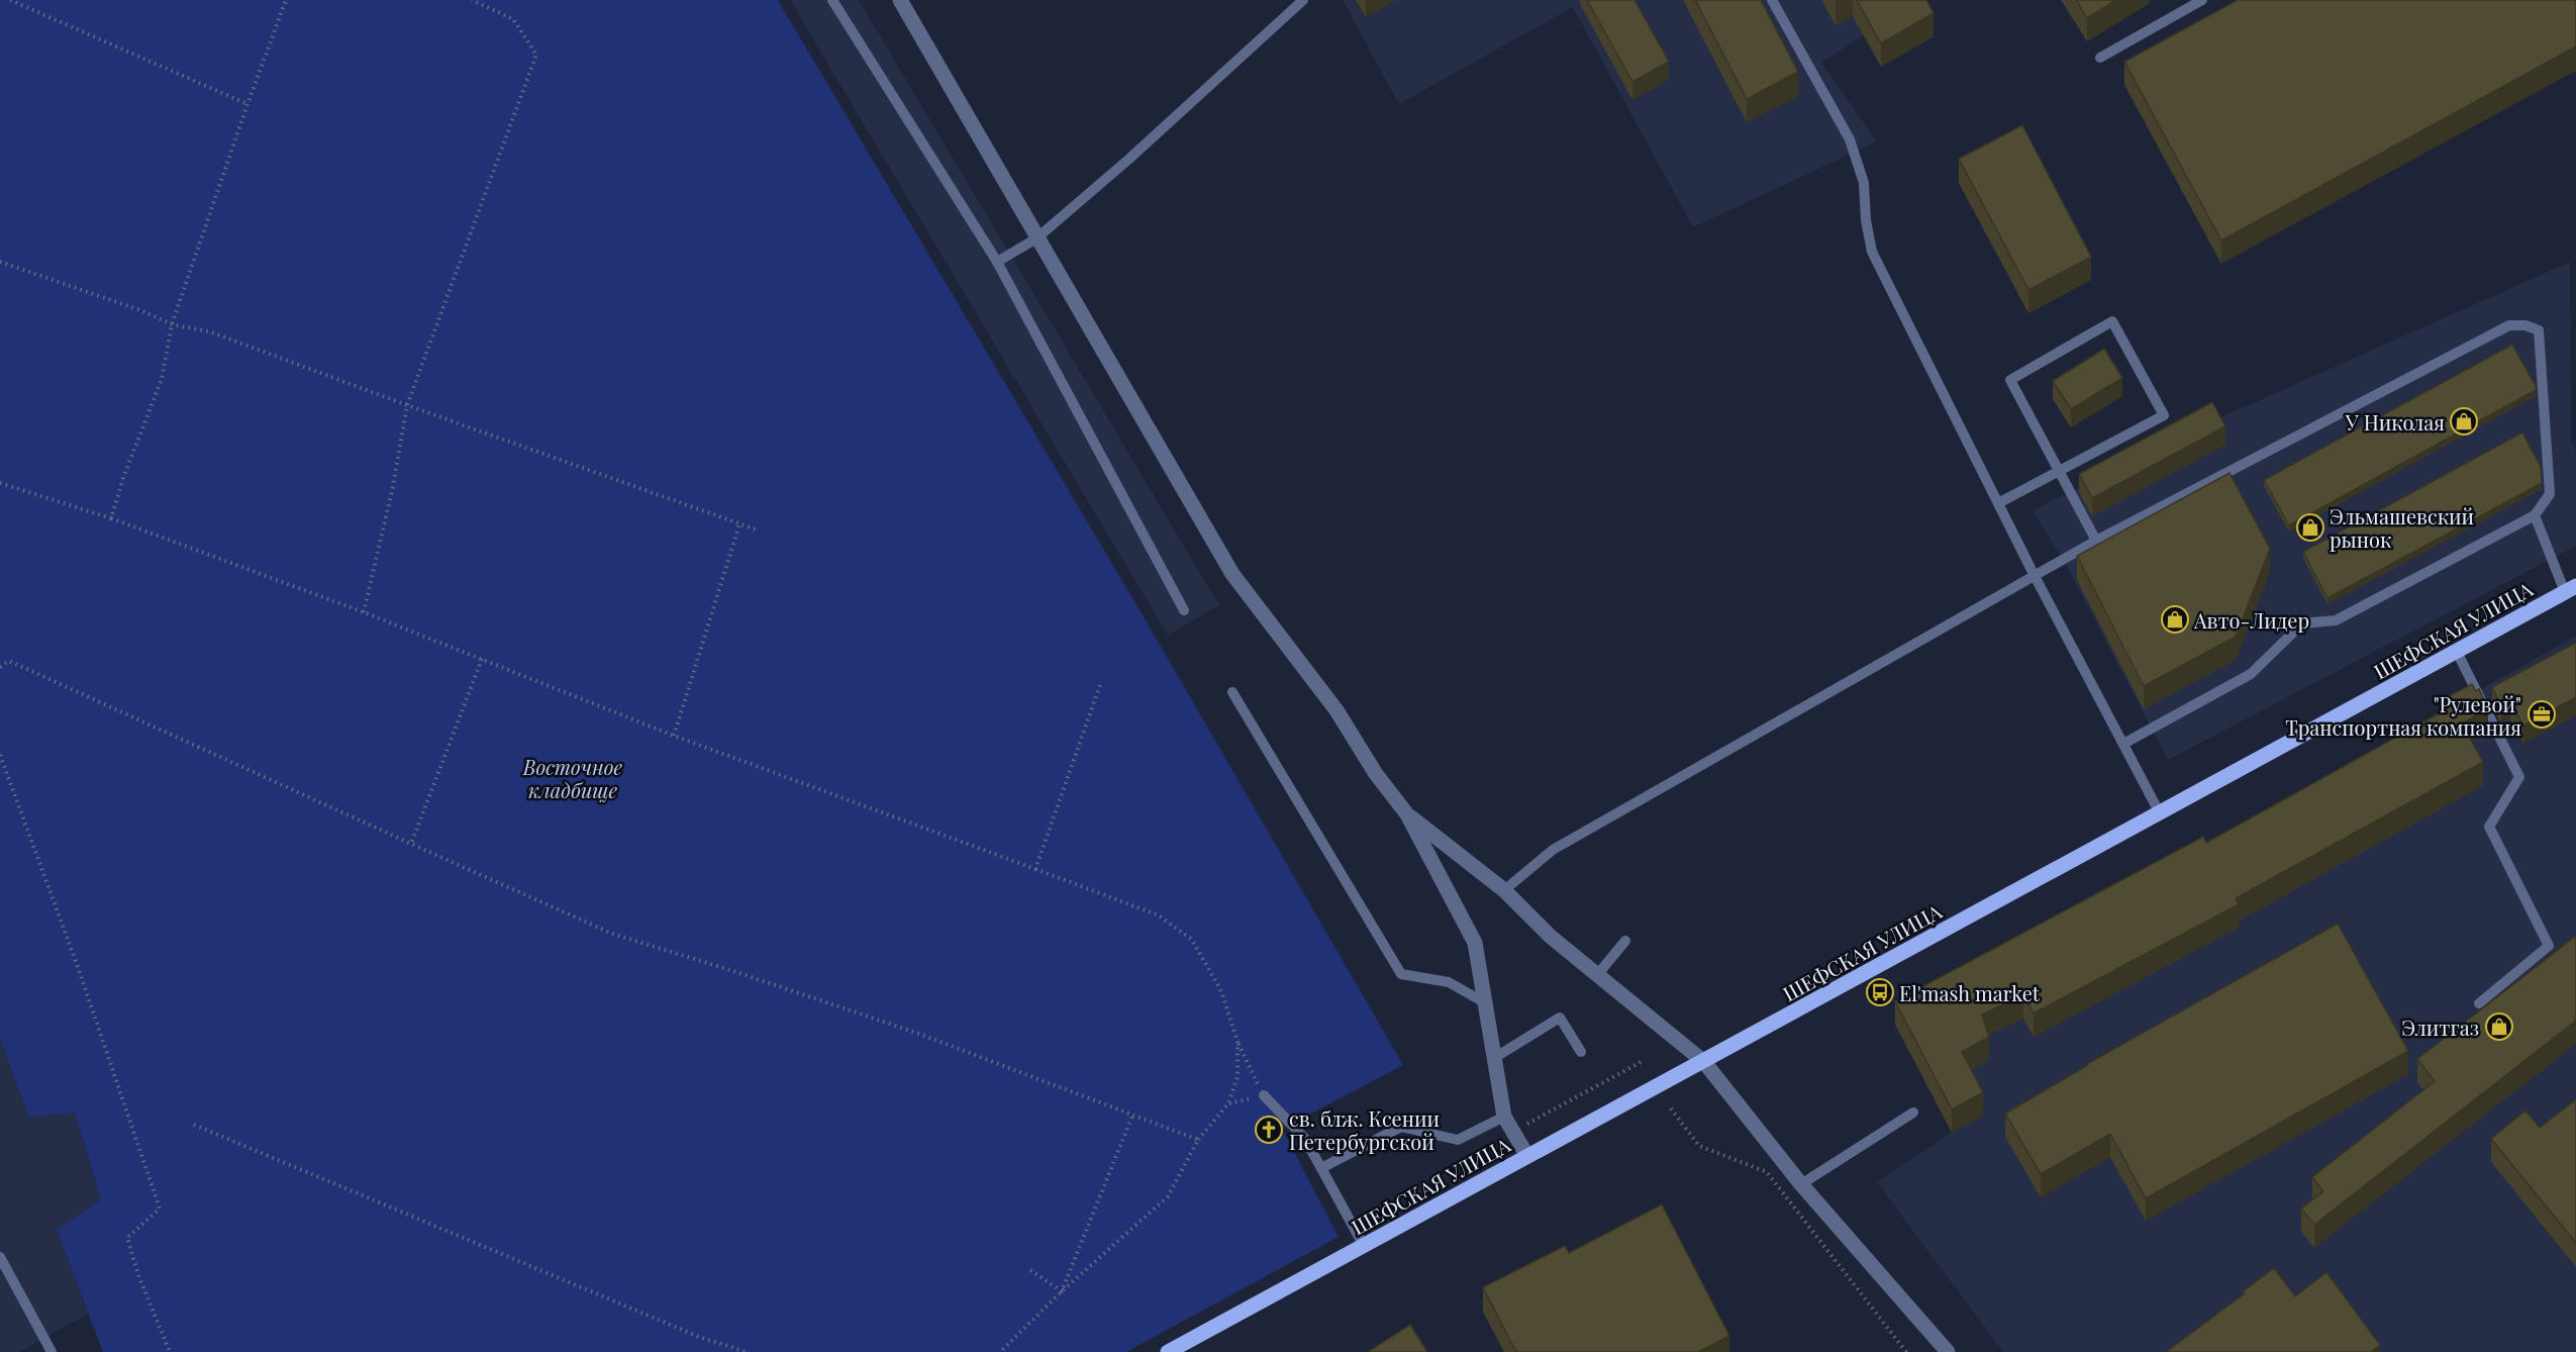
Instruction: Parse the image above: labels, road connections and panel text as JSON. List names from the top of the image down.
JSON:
{
  "streets": {
    "main road": ["ШЕФСКАЯ УЛИЦА"]
  },
  "parks": ["Восточное кладбище"],
  "places": {
    "shop": [
      "У Николая",
      "Эльмашевский рынок",
      "Авто-Лидер",
      "Элитгаз"
    ],
    "office": ["\"Рулевой\" Транспортная компания"],
    "bus stop": ["El'mash market"],
    "church": ["св. блж. Ксении Петербургской"]
  }
}
